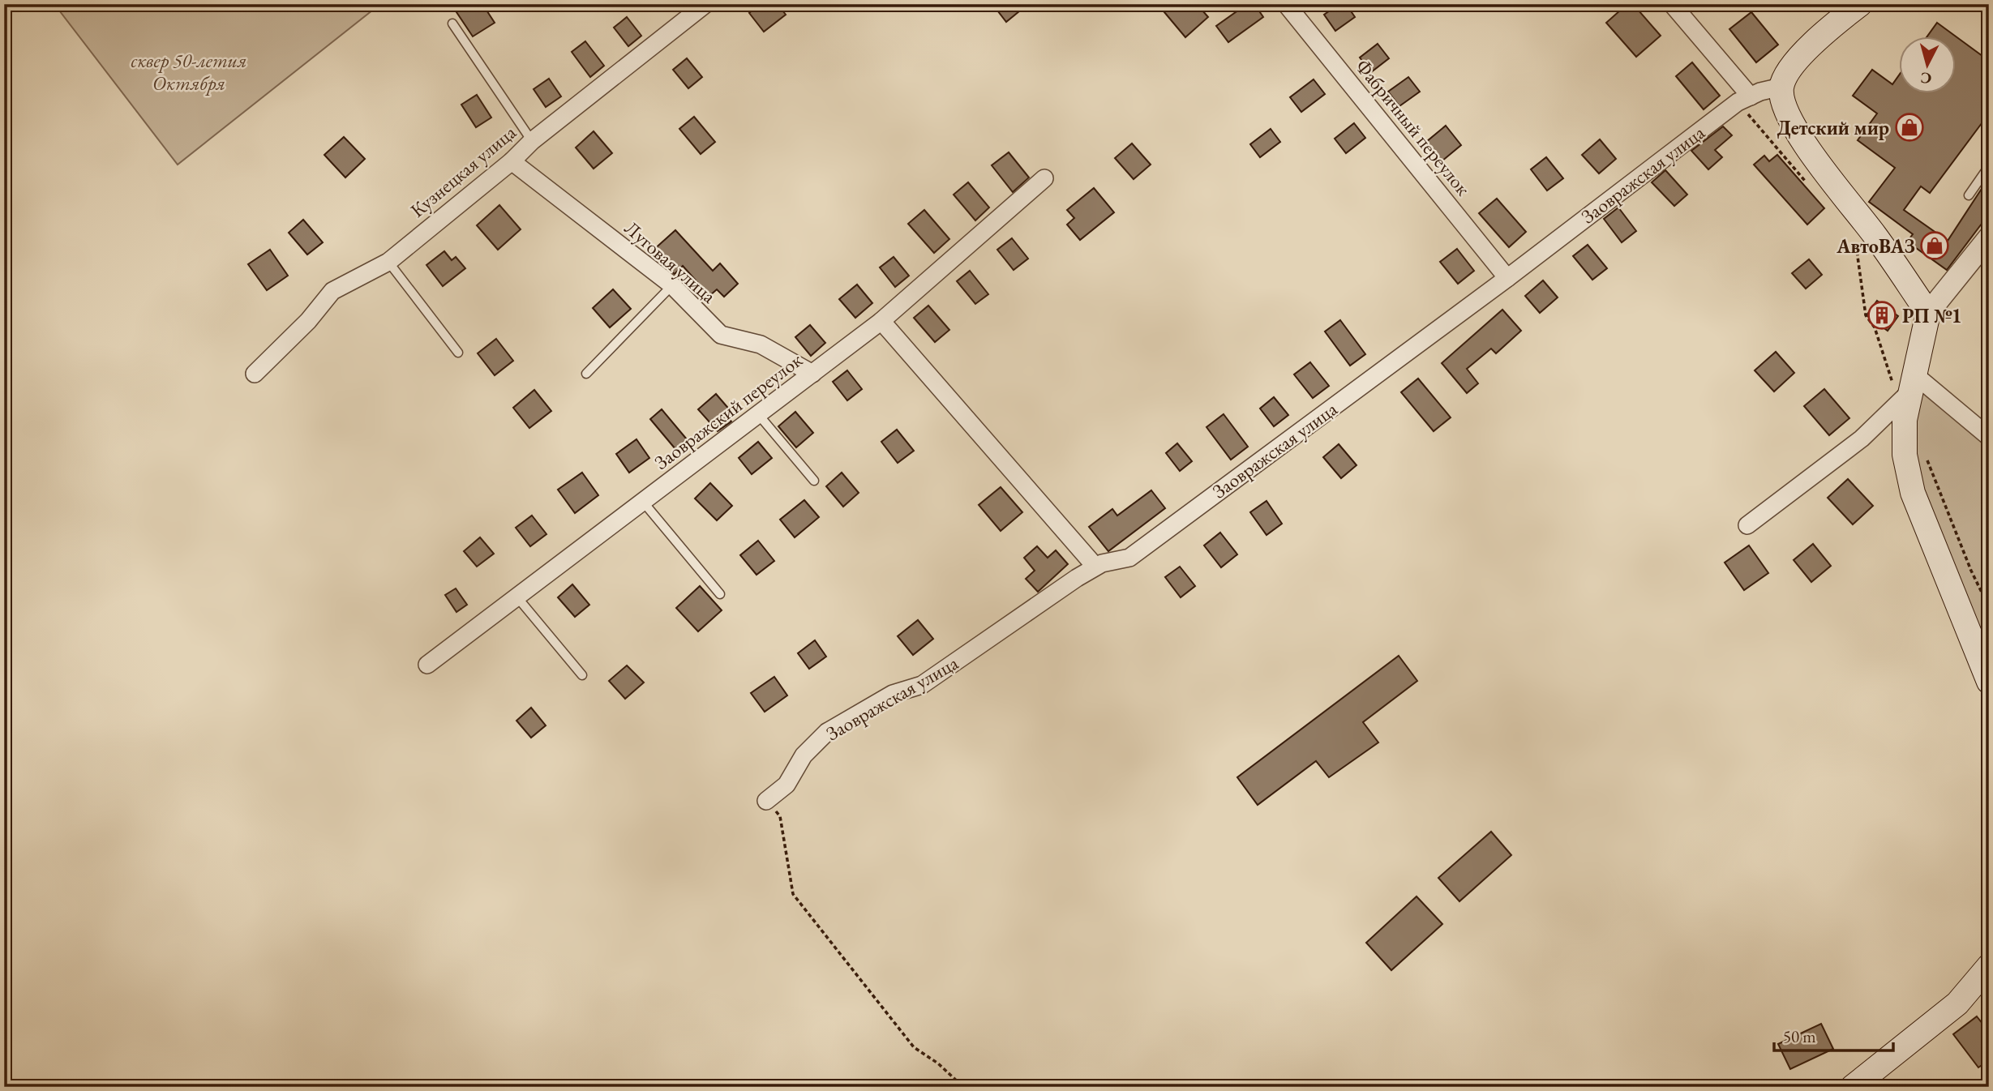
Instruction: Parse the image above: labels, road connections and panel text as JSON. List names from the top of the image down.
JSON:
{
  "streets": {
    "street": [
      "Фабричный переулок",
      "Кузнецкая улица",
      "Заовражская улица",
      "Луговая улица",
      "Заовражский переулок"
    ]
  },
  "crossings": [
    ["Фабричный переулок", "Заовражская улица"],
    ["Кузнецкая улица", "Луговая улица"],
    ["Луговая улица", "Заовражский переулок"]
  ],
  "parks": ["сквер 50-летия Октября"],
  "places": {
    "shop": ["Детский мир", "АвтоВАЗ"],
    "building": ["РП №1"]
  },
  "scale_bar": "50 m",
  "north": "bottom"
}
